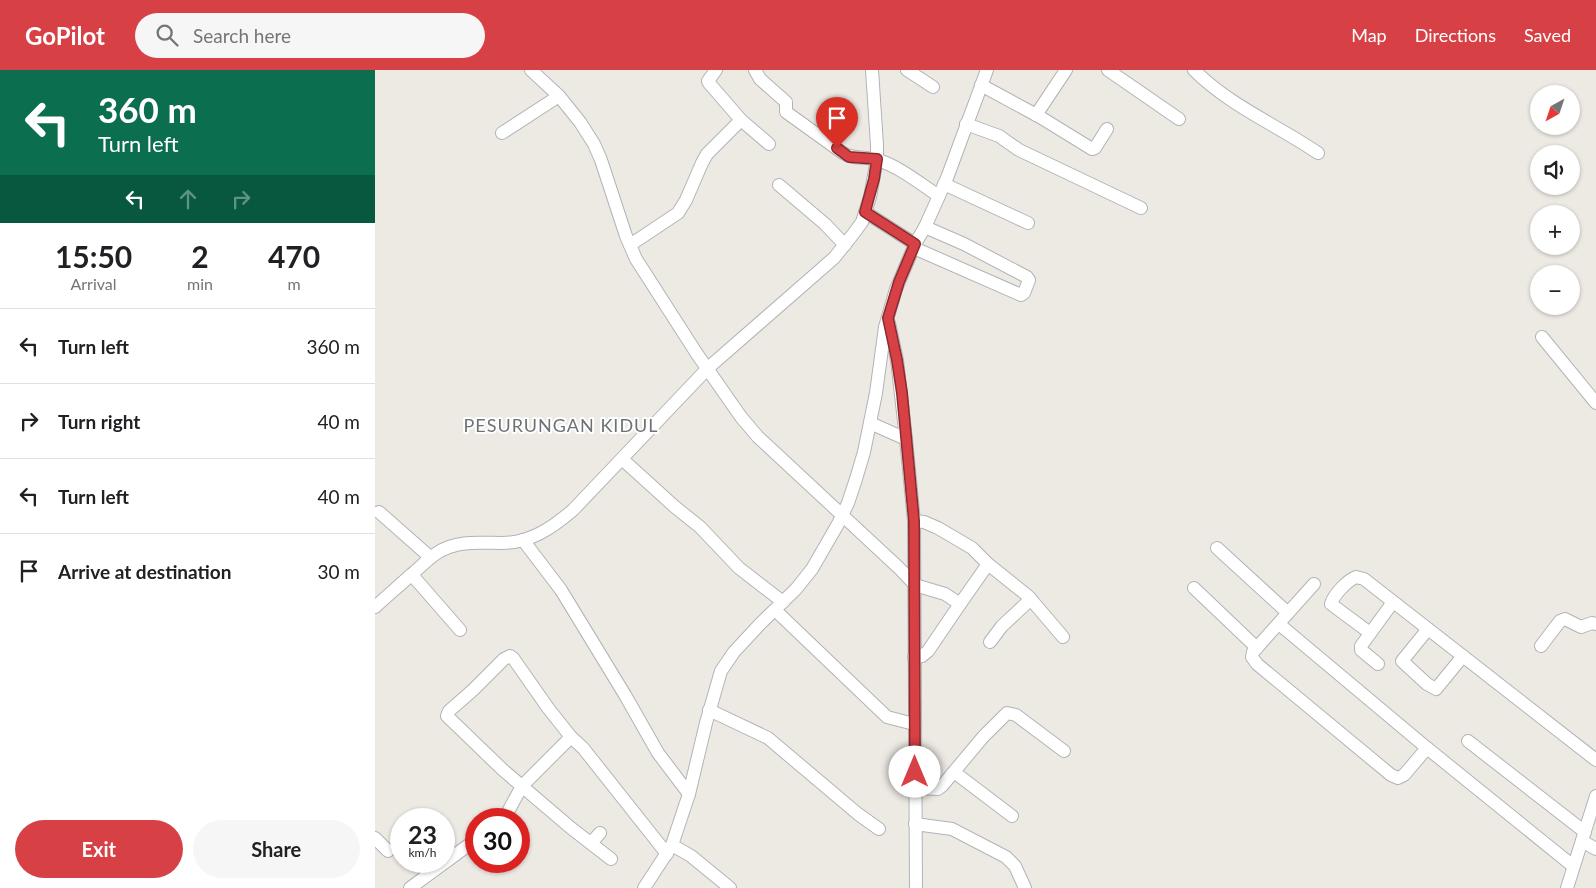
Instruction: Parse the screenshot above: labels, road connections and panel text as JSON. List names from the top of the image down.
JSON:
{
  "districts": ["PESURUNGAN KIDUL"],
  "north": "bottom left",
  "page": {
    "header": "GoPilot",
    "search": "Search here",
    "nav": ["Map", "Directions", "Saved"],
    "turn": ["360 m", "Turn left"],
    "map_buttons": ["+", "−"],
    "eta": [
      "15:50",
      "Arrival",
      "2",
      "min",
      "470",
      "m"
    ],
    "list": [
      {
        "name": "Turn left",
        "value": "360 m"
      },
      {
        "name": "Turn right",
        "value": "40 m"
      },
      {
        "name": "Turn left",
        "value": "40 m"
      },
      {
        "name": "Arrive at destination",
        "value": "30 m"
      }
    ],
    "speed": "23 km/h",
    "limit": "30",
    "buttons": ["Exit", "Share"]
  }
}
